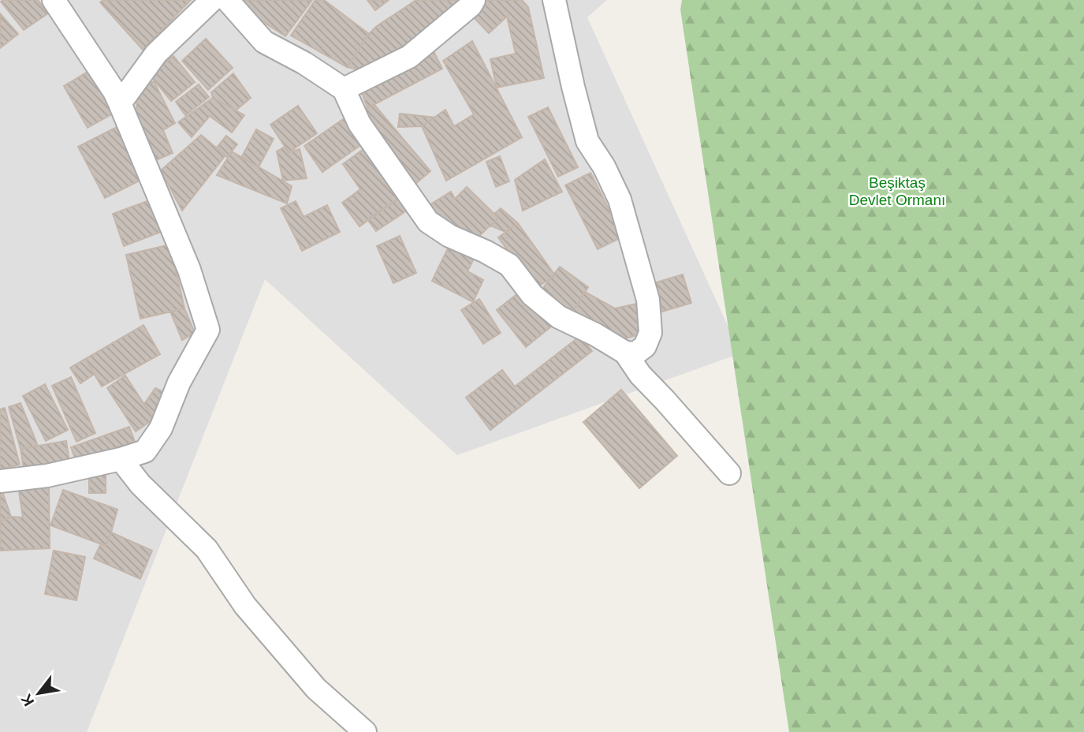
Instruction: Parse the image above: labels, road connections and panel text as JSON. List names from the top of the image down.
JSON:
{
  "parks": ["Beşiktaş Devlet Ormanı"],
  "north": "bottom left"
}
